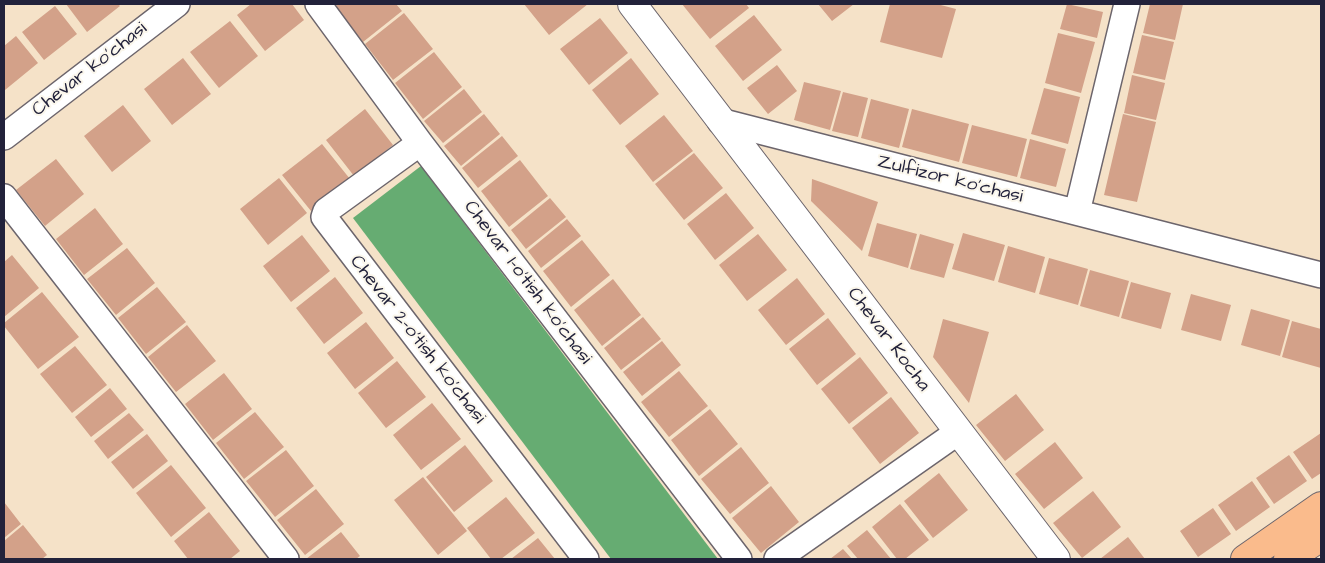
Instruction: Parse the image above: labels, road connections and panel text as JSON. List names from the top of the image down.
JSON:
{
  "streets": {
    "street": [
      "Chevar ko'chasi",
      "Zulfizor ko'chasi",
      "Chevar 1-o'tish ko'chasi",
      "Chevar 2-o'tish ko'chasi",
      "Chevar Kocha"
    ]
  },
  "crossings": [
    ["Zulfizor ko'chasi", "Chevar Kocha"],
    ["Chevar 1-o'tish ko'chasi", "Chevar 2-o'tish ko'chasi"]
  ]
}
